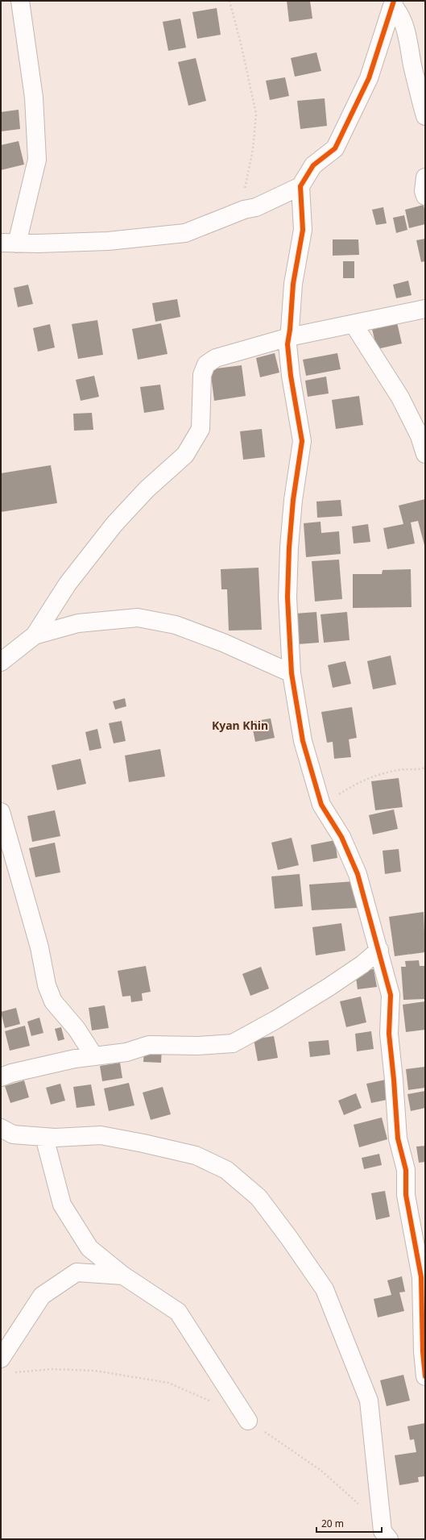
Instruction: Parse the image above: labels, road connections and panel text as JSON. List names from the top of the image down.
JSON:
{
  "districts": ["Kyan Khin"],
  "scale_bar": "20 m"
}
